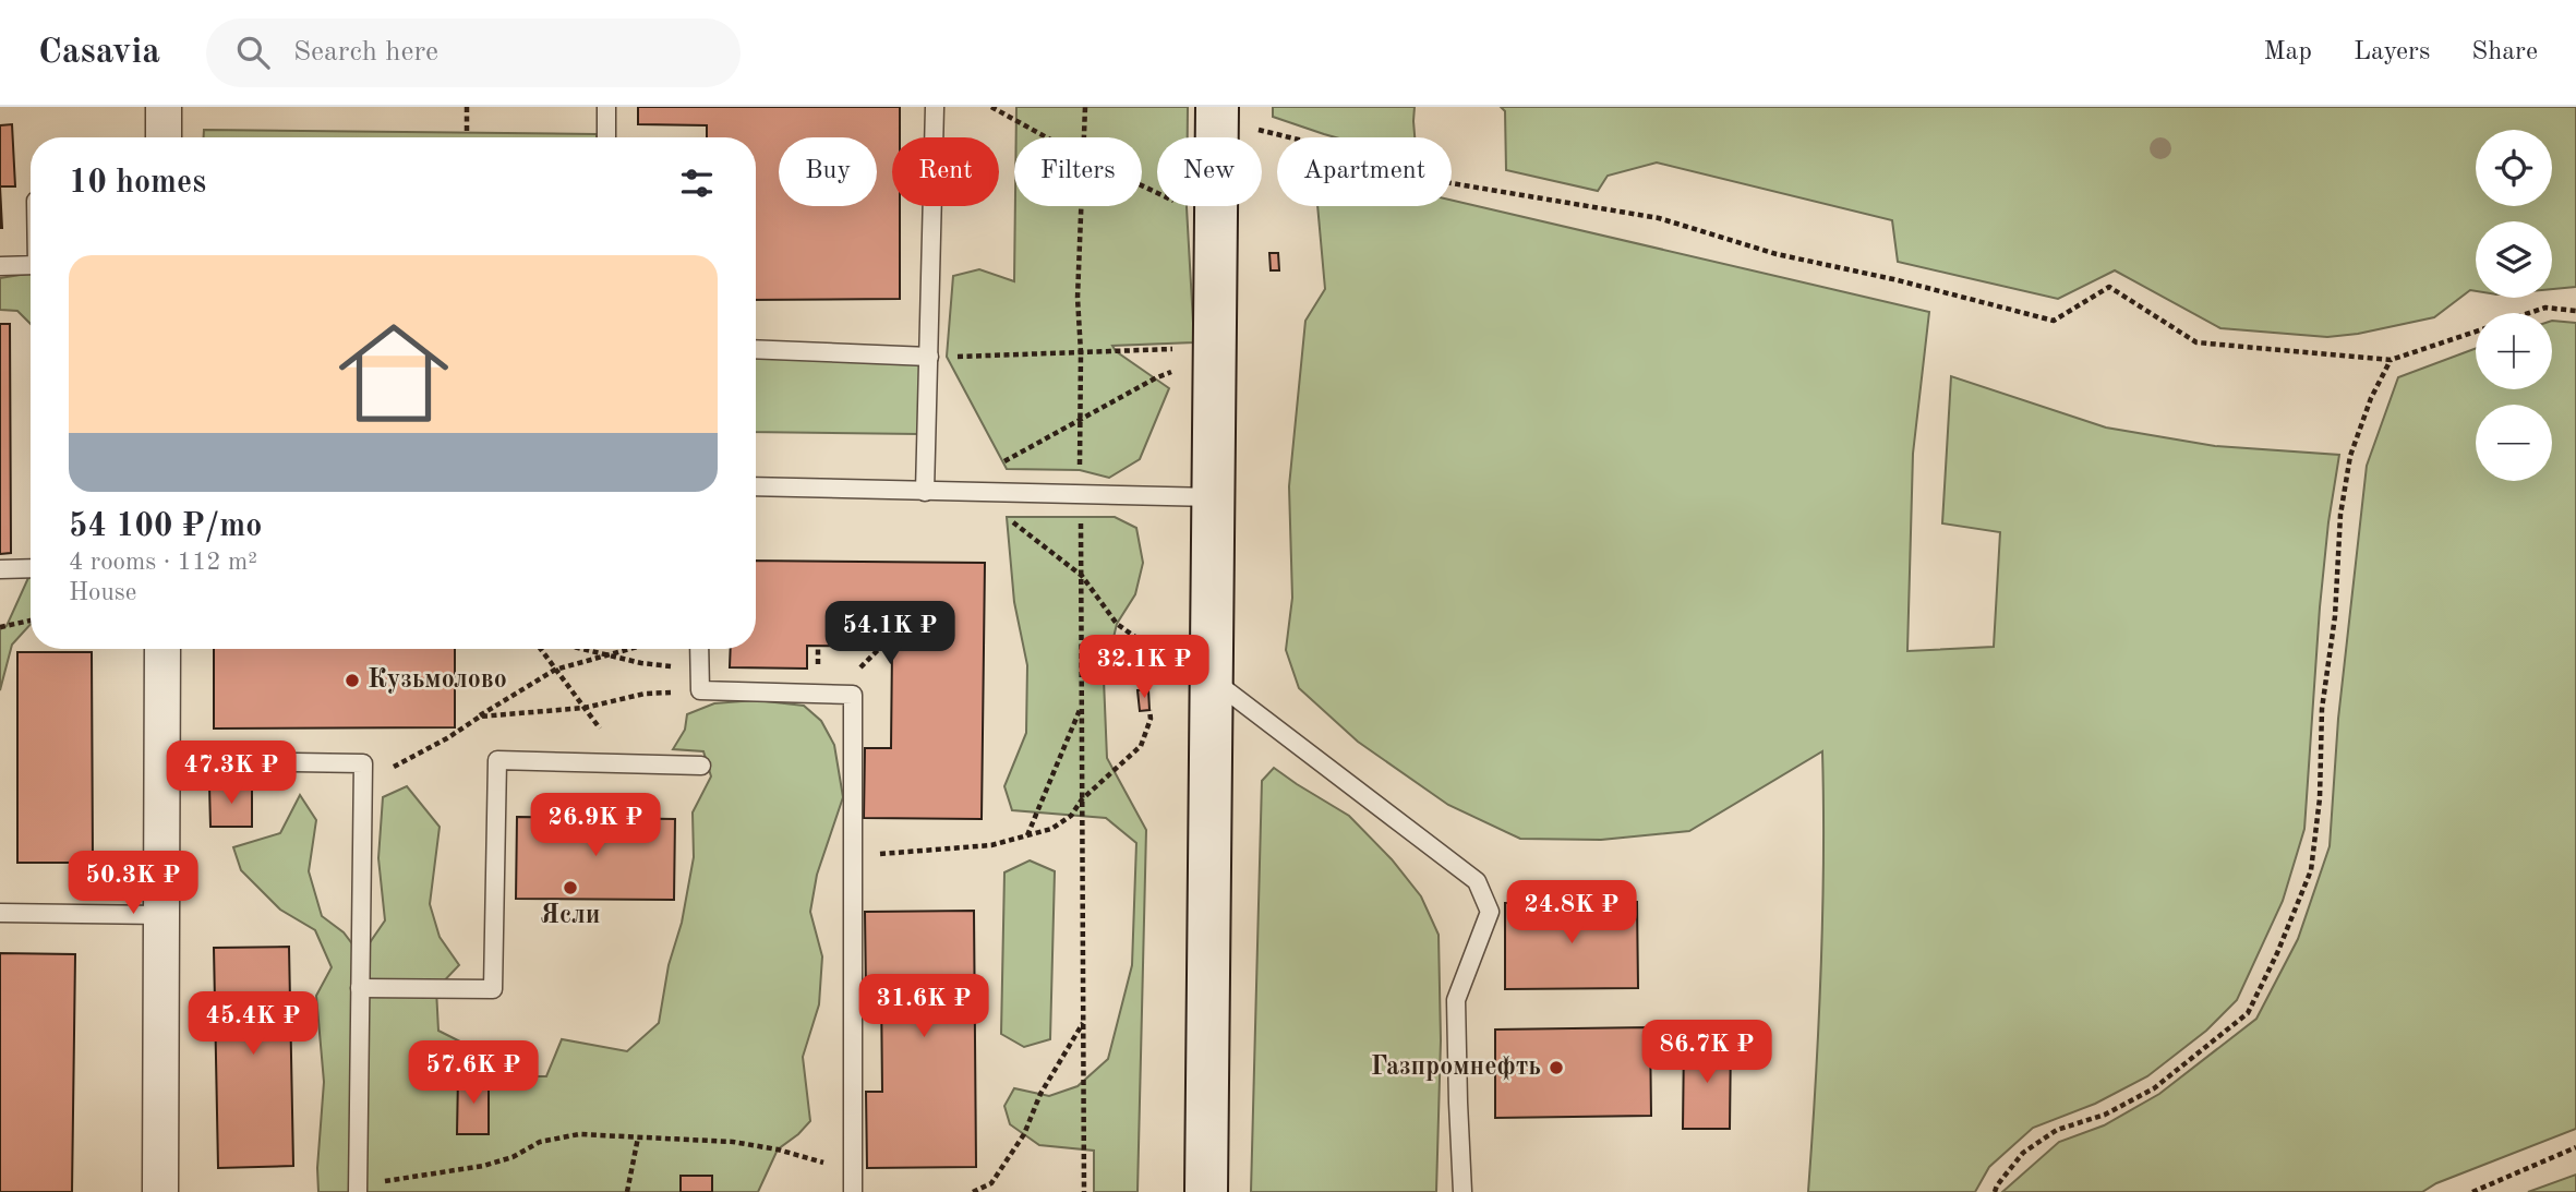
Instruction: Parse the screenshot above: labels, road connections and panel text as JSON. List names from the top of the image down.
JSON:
{
  "places": ["Кузьмолово", "Ясли", "Газпромнефть"],
  "page": {
    "header": "Casavia",
    "search": "Search here",
    "nav": ["Map", "Layers", "Share"],
    "map_buttons": ["+", "−"],
    "chip": [
      "Buy",
      "Rent",
      "Filters",
      "New",
      "Apartment"
    ],
    "heading": "10 homes",
    "list": [
      {
        "name": "54 100 ₽/mo",
        "note": "4 rooms · 112 m² · House"
      }
    ],
    "price": [
      "54.1K ₽",
      "32.1K ₽",
      "47.3K ₽",
      "26.9K ₽",
      "50.3K ₽",
      "24.8K ₽",
      "31.6K ₽",
      "45.4K ₽",
      "86.7K ₽",
      "57.6K ₽"
    ]
  }
}
